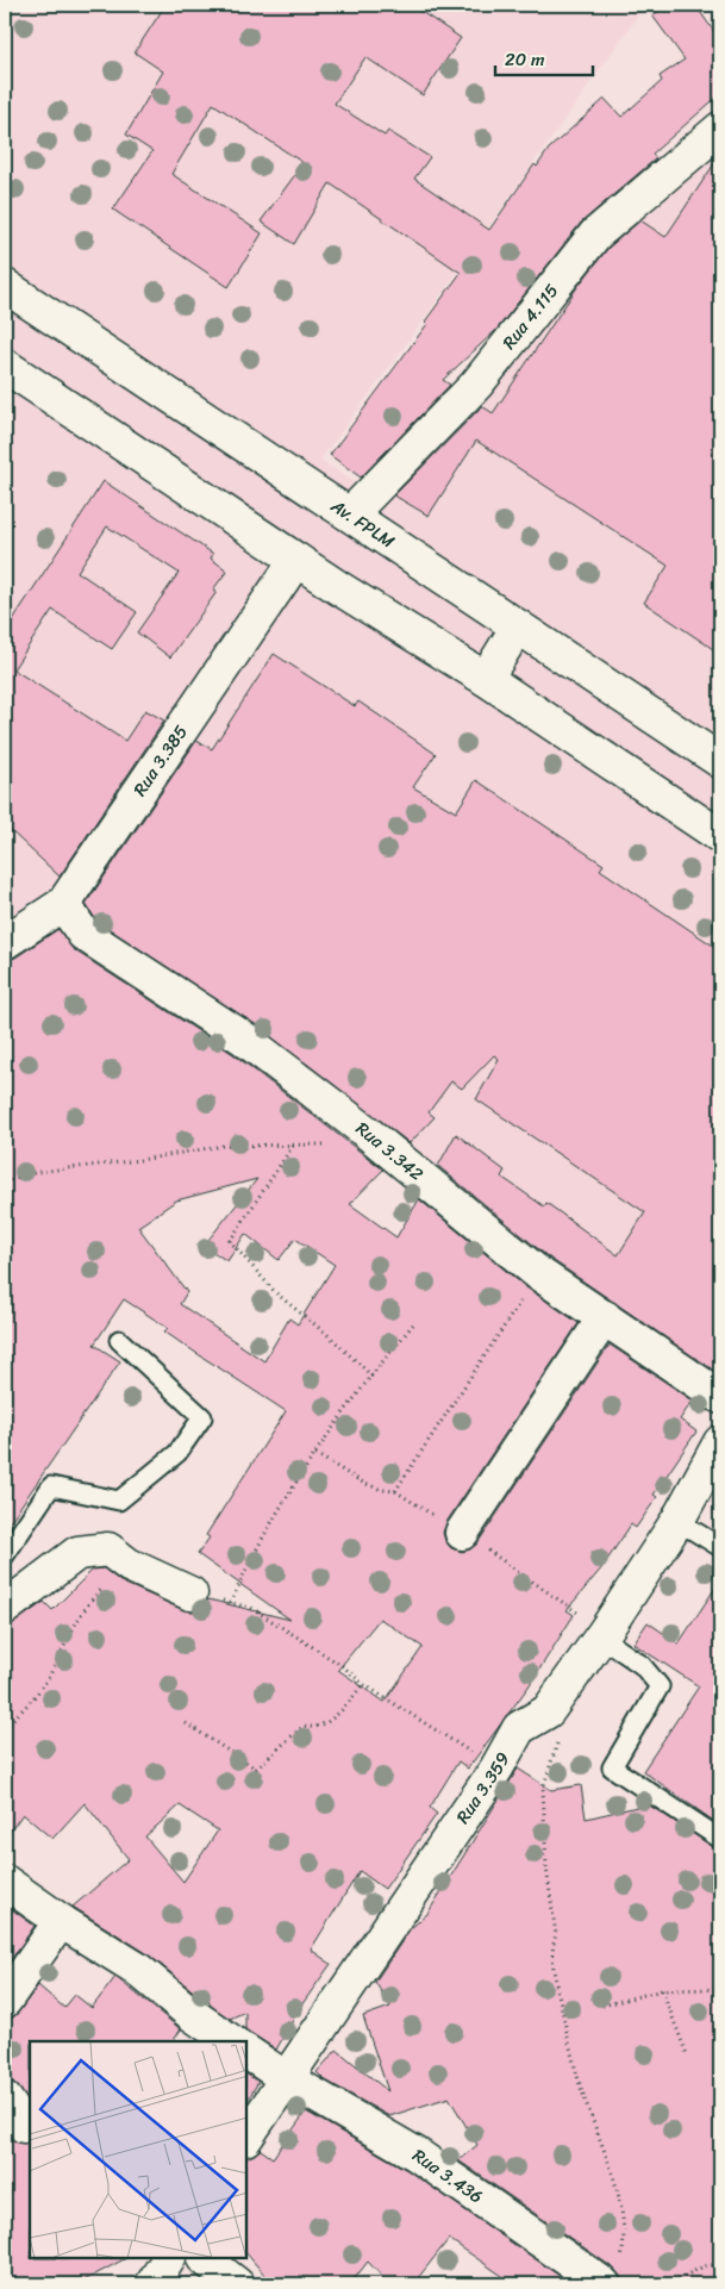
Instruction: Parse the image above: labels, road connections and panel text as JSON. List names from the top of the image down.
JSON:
{
  "streets": {
    "street": [
      "Rua 4.115",
      "Av. FPLM",
      "Rua 3.385",
      "Rua 3.342",
      "Rua 3.359",
      "Rua 3.436"
    ]
  },
  "crossings": [
    ["Rua 4.115", "Av. FPLM"],
    ["Rua 3.385", "Rua 3.342"],
    ["Rua 3.359", "Rua 3.436"]
  ],
  "scale_bar": "20 m"
}
